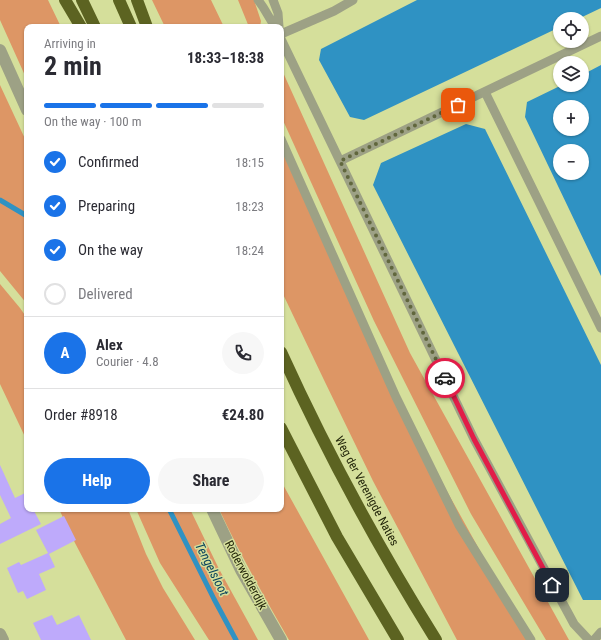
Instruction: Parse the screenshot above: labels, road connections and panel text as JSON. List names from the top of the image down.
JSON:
{
  "streets": {
    "highway": ["Weg der Verenigde Naties"],
    "street": ["Roderwolderdijk"]
  },
  "water": ["Tengelsloot"],
  "page": {
    "map_buttons": ["+", "−"],
    "heading": ["2 min", "Arriving in", "18:33–18:38"],
    "panel": [
      "Alex",
      "Courier · 4.8",
      "Order #8918",
      "€24.80"
    ],
    "bar": "On the way · 100 m",
    "list": [
      ["Confirmed", "18:15"],
      ["Preparing", "18:23"],
      ["On the way", "18:24"],
      "Delivered"
    ],
    "round": "A",
    "buttons": ["Help", "Share"]
  }
}
